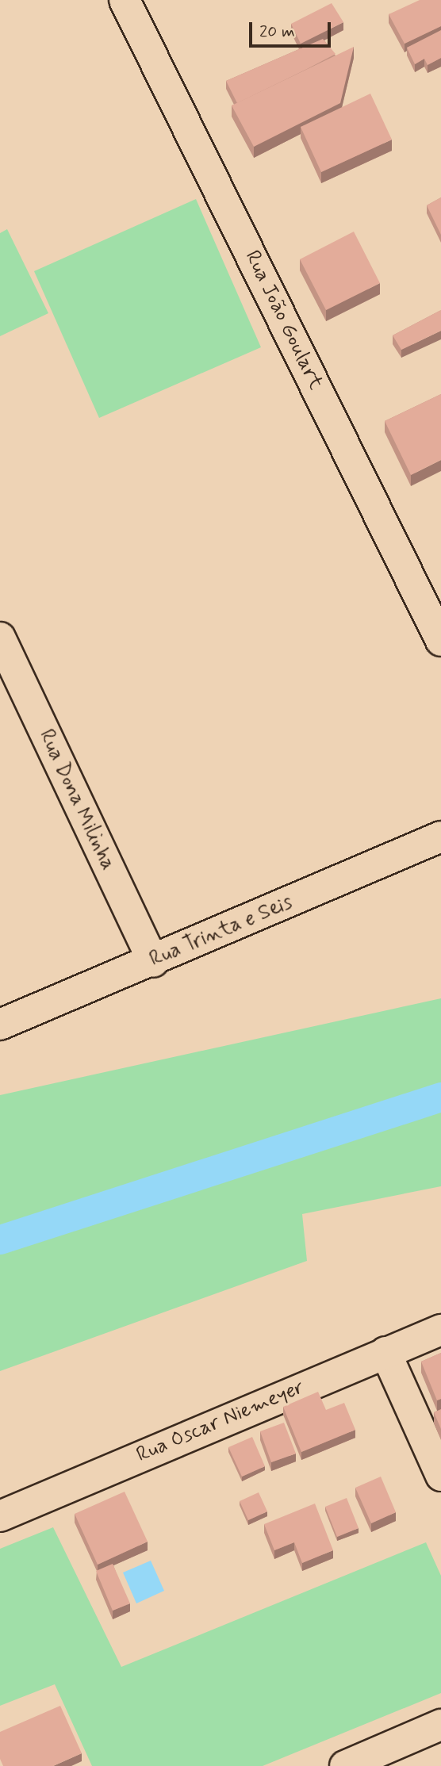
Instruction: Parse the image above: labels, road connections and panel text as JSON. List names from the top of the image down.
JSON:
{
  "streets": {
    "street": [
      "Rua João Goulart",
      "Rua Dona Milinha",
      "Rua Trinta e Seis",
      "Rua Oscar Niemeyer"
    ]
  },
  "crossings": [
    ["Rua Dona Milinha", "Rua Trinta e Seis"]
  ],
  "scale_bar": "20 m"
}
